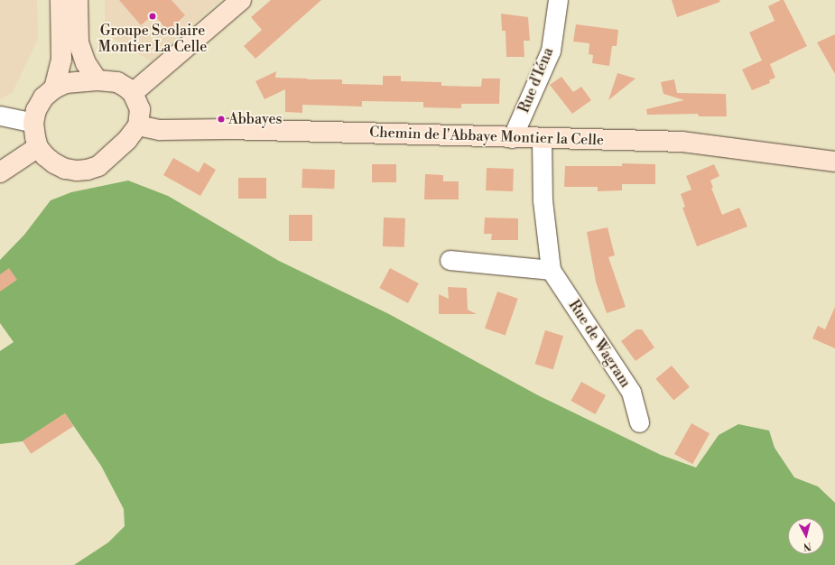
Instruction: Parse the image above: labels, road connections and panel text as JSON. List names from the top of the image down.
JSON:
{
  "streets": {
    "street": ["Rue d'Iéna", "Chemin de l'Abbaye Montier la Celle", "Rue de Wagram"]
  },
  "crossings": [
    ["Rue d'Iéna", "Chemin de l'Abbaye Montier la Celle"],
    ["Chemin de l'Abbaye Montier la Celle", "Rue de Wagram"]
  ],
  "places": ["Groupe Scolaire Montier La Celle", "Abbayes"],
  "north": "bottom"
}
